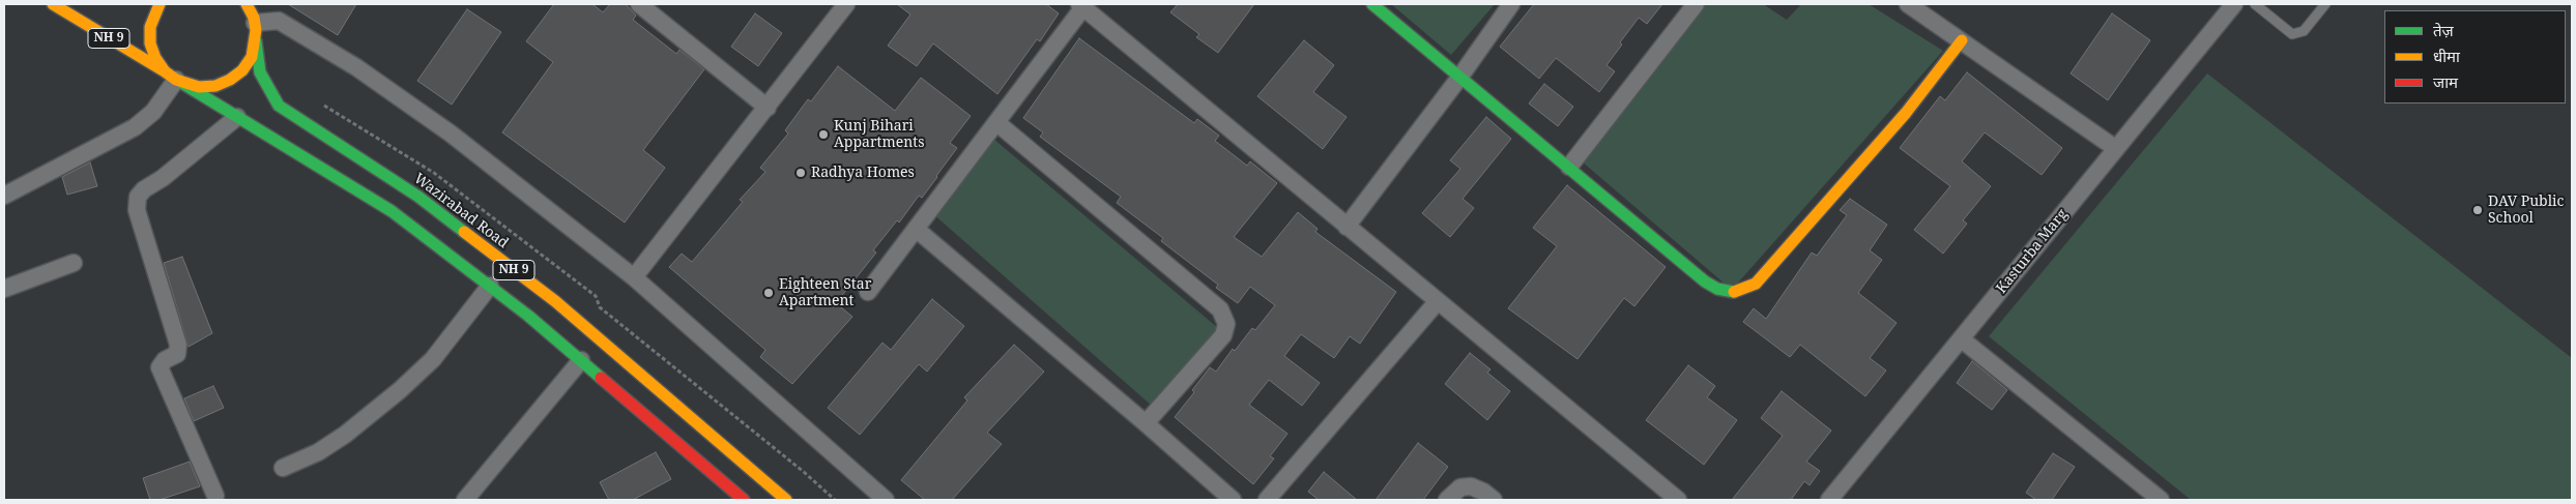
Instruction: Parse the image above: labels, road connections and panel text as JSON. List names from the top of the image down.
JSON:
{
  "streets": {
    "main road": ["NH 9", "Wazirabad Road"],
    "street": ["Kasturba Marg"]
  },
  "places": [
    "Kunj Bihari Appartments",
    "Radhya Homes",
    "DAV Public School",
    "Eighteen Star Apartment"
  ],
  "legend": ["तेज़", "धीमा", "जाम"]
}
